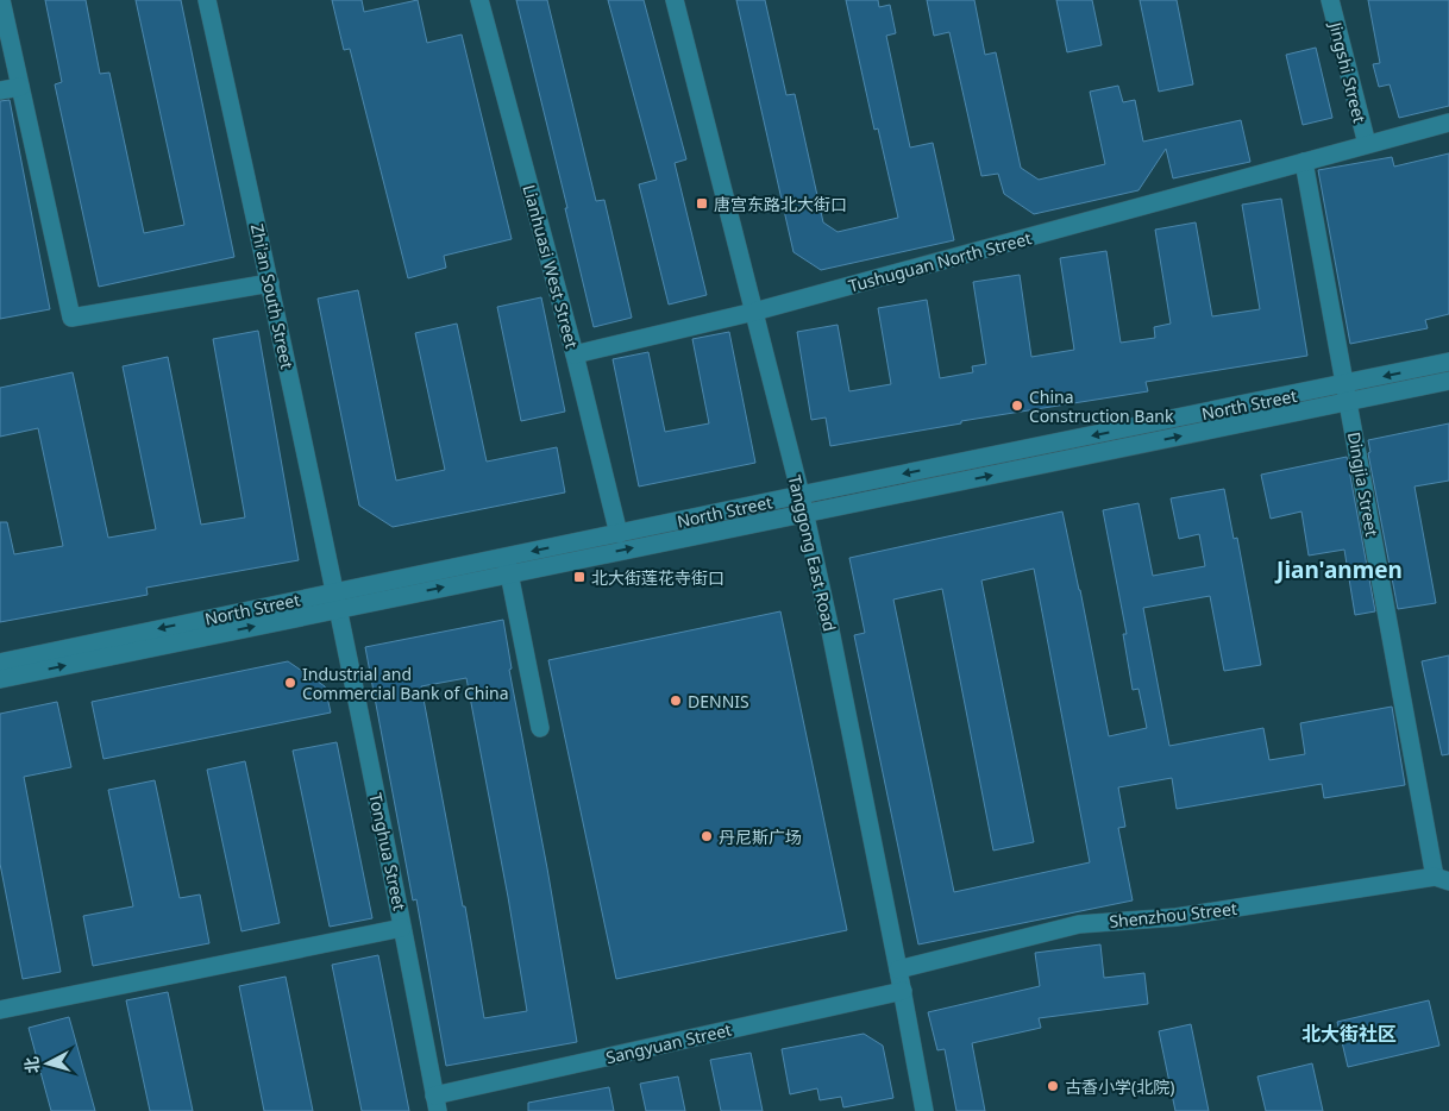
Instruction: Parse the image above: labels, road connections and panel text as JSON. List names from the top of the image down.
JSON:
{
  "streets": {
    "street": [
      "Jingshi Street",
      "Tushuguan North Street",
      "Lianhuasi West Street",
      "Zhi'an South Street",
      "North Street",
      "Dingjia Street",
      "Tanggong East Road",
      "Tonghua Street",
      "Shenzhou Street",
      "Sangyuan Street"
    ]
  },
  "crossings": [
    ["Jingshi Street", "Tushuguan North Street"],
    ["Tushuguan North Street", "Lianhuasi West Street"],
    ["Tushuguan North Street", "Dingjia Street"],
    ["Tushuguan North Street", "Tanggong East Road"],
    ["Lianhuasi West Street", "North Street"],
    ["Zhi'an South Street", "North Street"],
    ["Zhi'an South Street", "Tonghua Street"],
    ["North Street", "Dingjia Street"],
    ["North Street", "Tanggong East Road"],
    ["North Street", "Tonghua Street"],
    ["Dingjia Street", "Shenzhou Street"],
    ["Tanggong East Road", "Shenzhou Street"],
    ["Tanggong East Road", "Sangyuan Street"],
    ["Tonghua Street", "Sangyuan Street"]
  ],
  "districts": ["Jian'anmen", "北大街社区"],
  "places": {
    "transit": ["唐宫东路北大街口", "北大街莲花寺街口"],
    "other": [
      "China Construction Bank",
      "Industrial and Commercial Bank of China",
      "DENNIS",
      "丹尼斯广场",
      "古香小学(北院)"
    ]
  },
  "north": "left"
}
